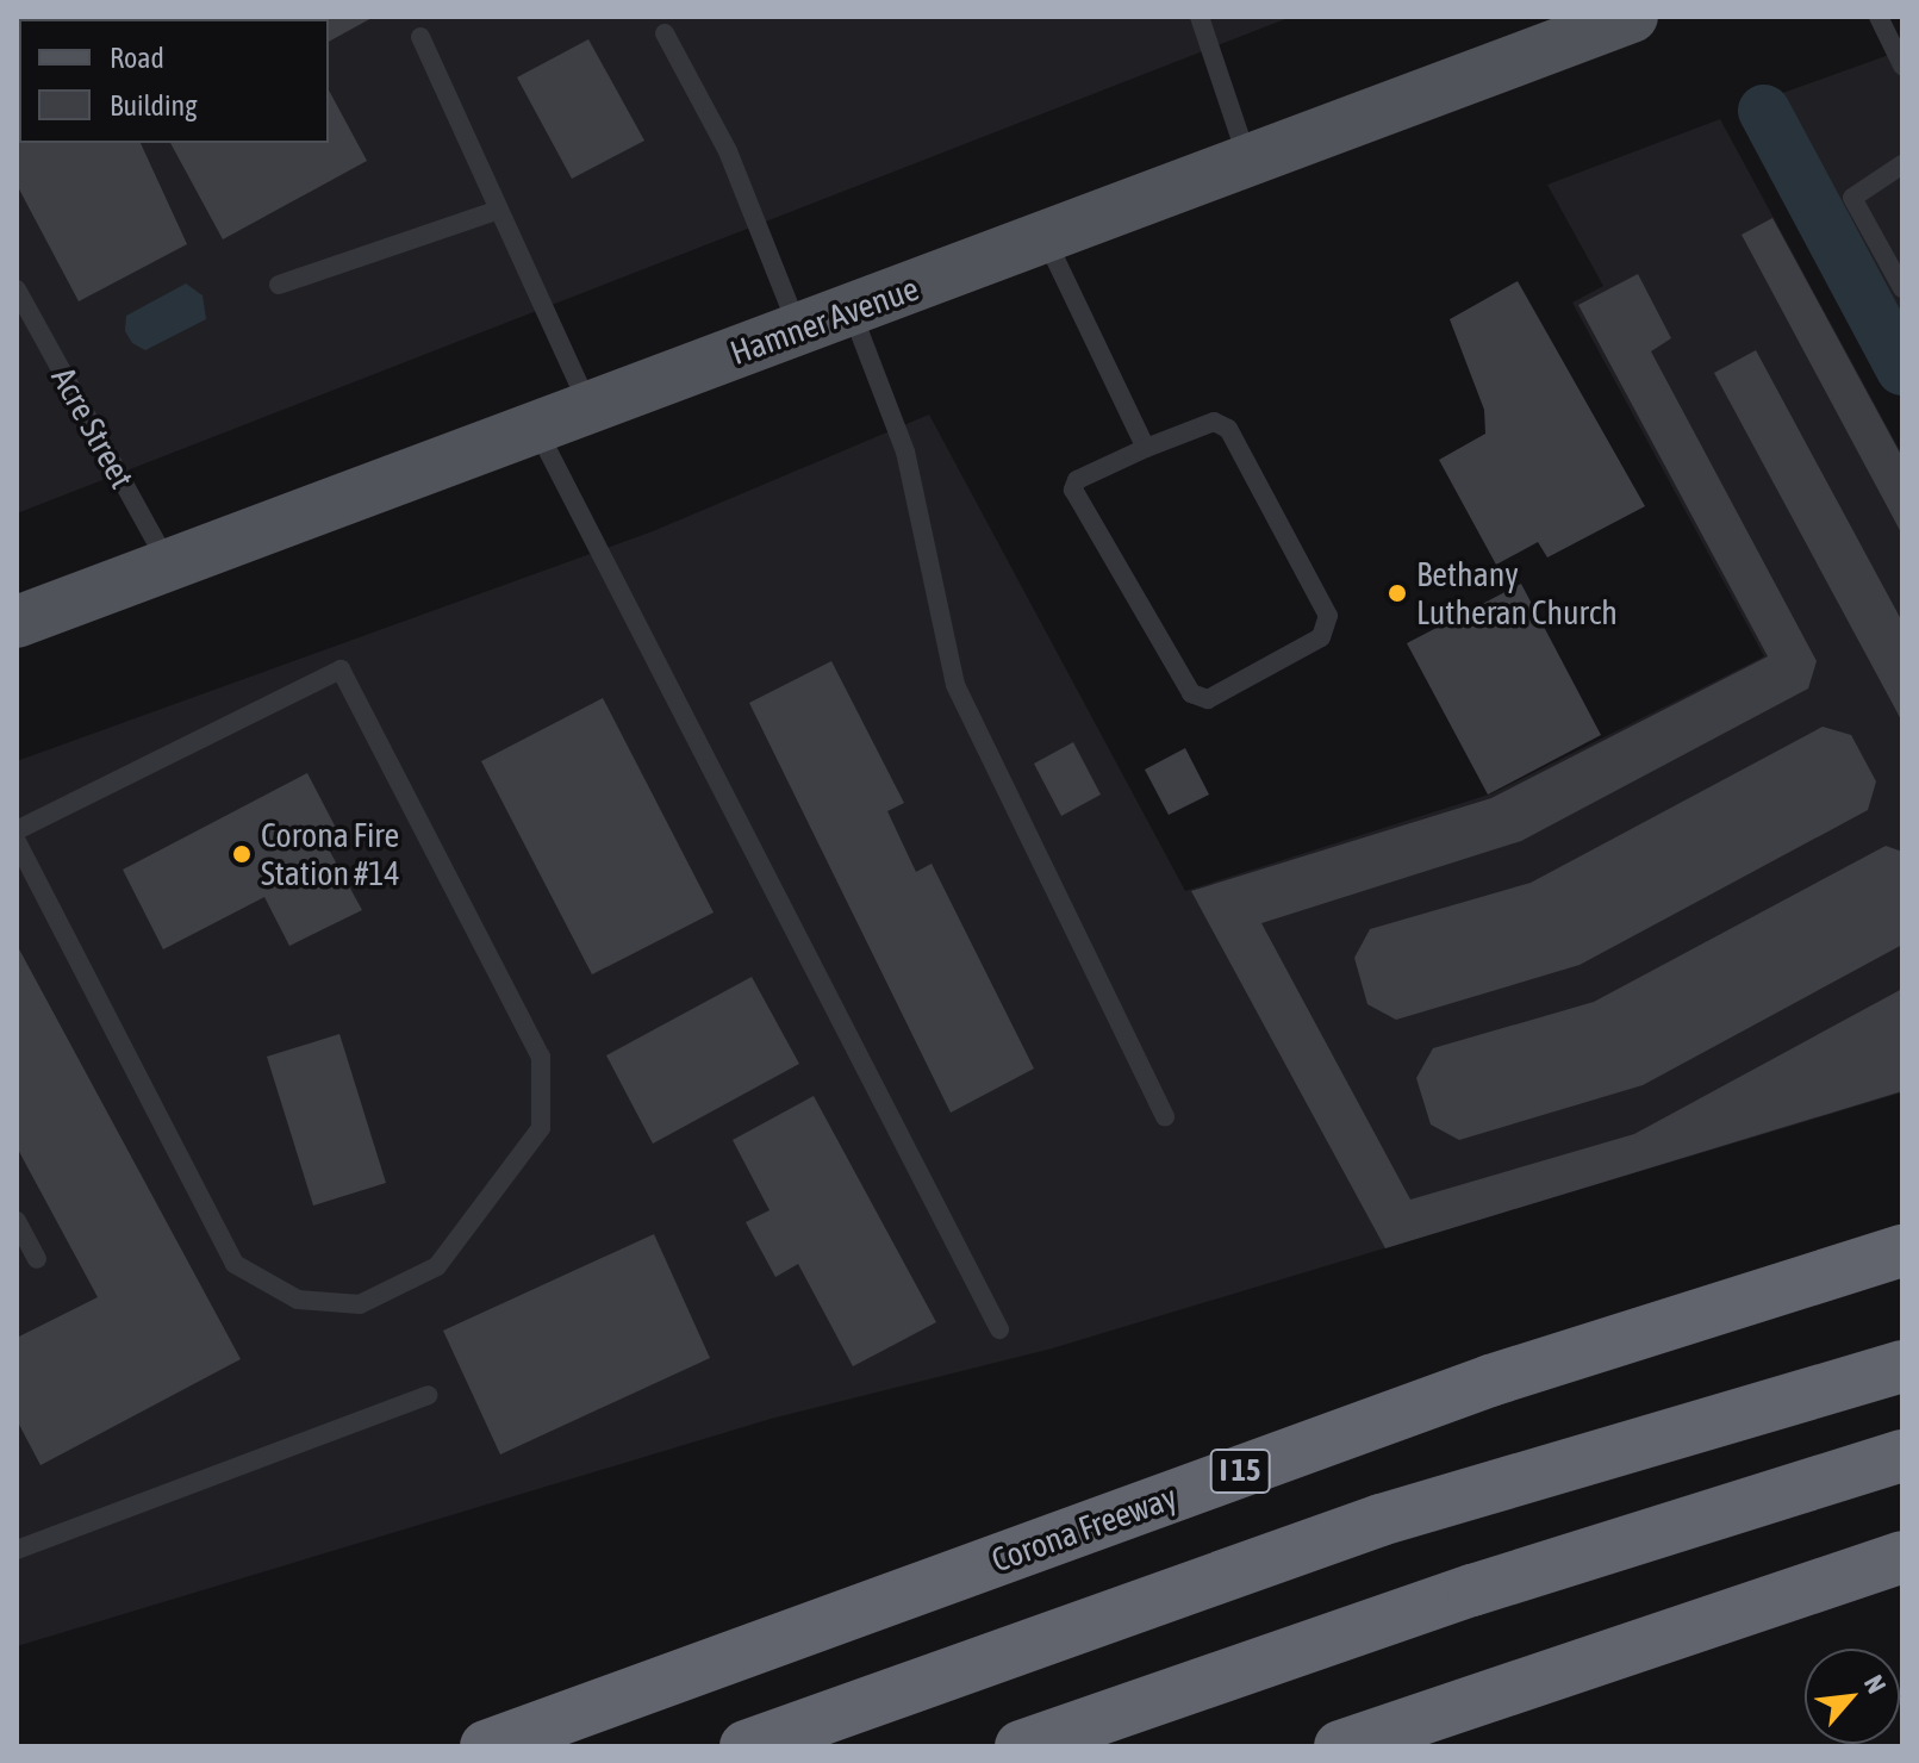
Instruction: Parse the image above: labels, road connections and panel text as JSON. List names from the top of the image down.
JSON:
{
  "streets": {
    "highway": ["I 15", "Corona Freeway"],
    "main road": ["Hamner Avenue"],
    "lane": ["Acre Street"]
  },
  "crossings": [
    ["Hamner Avenue", "Acre Street"]
  ],
  "places": ["Bethany Lutheran Church", "Corona Fire Station #14"],
  "legend": ["Road", "Building"],
  "north": "top right"
}
